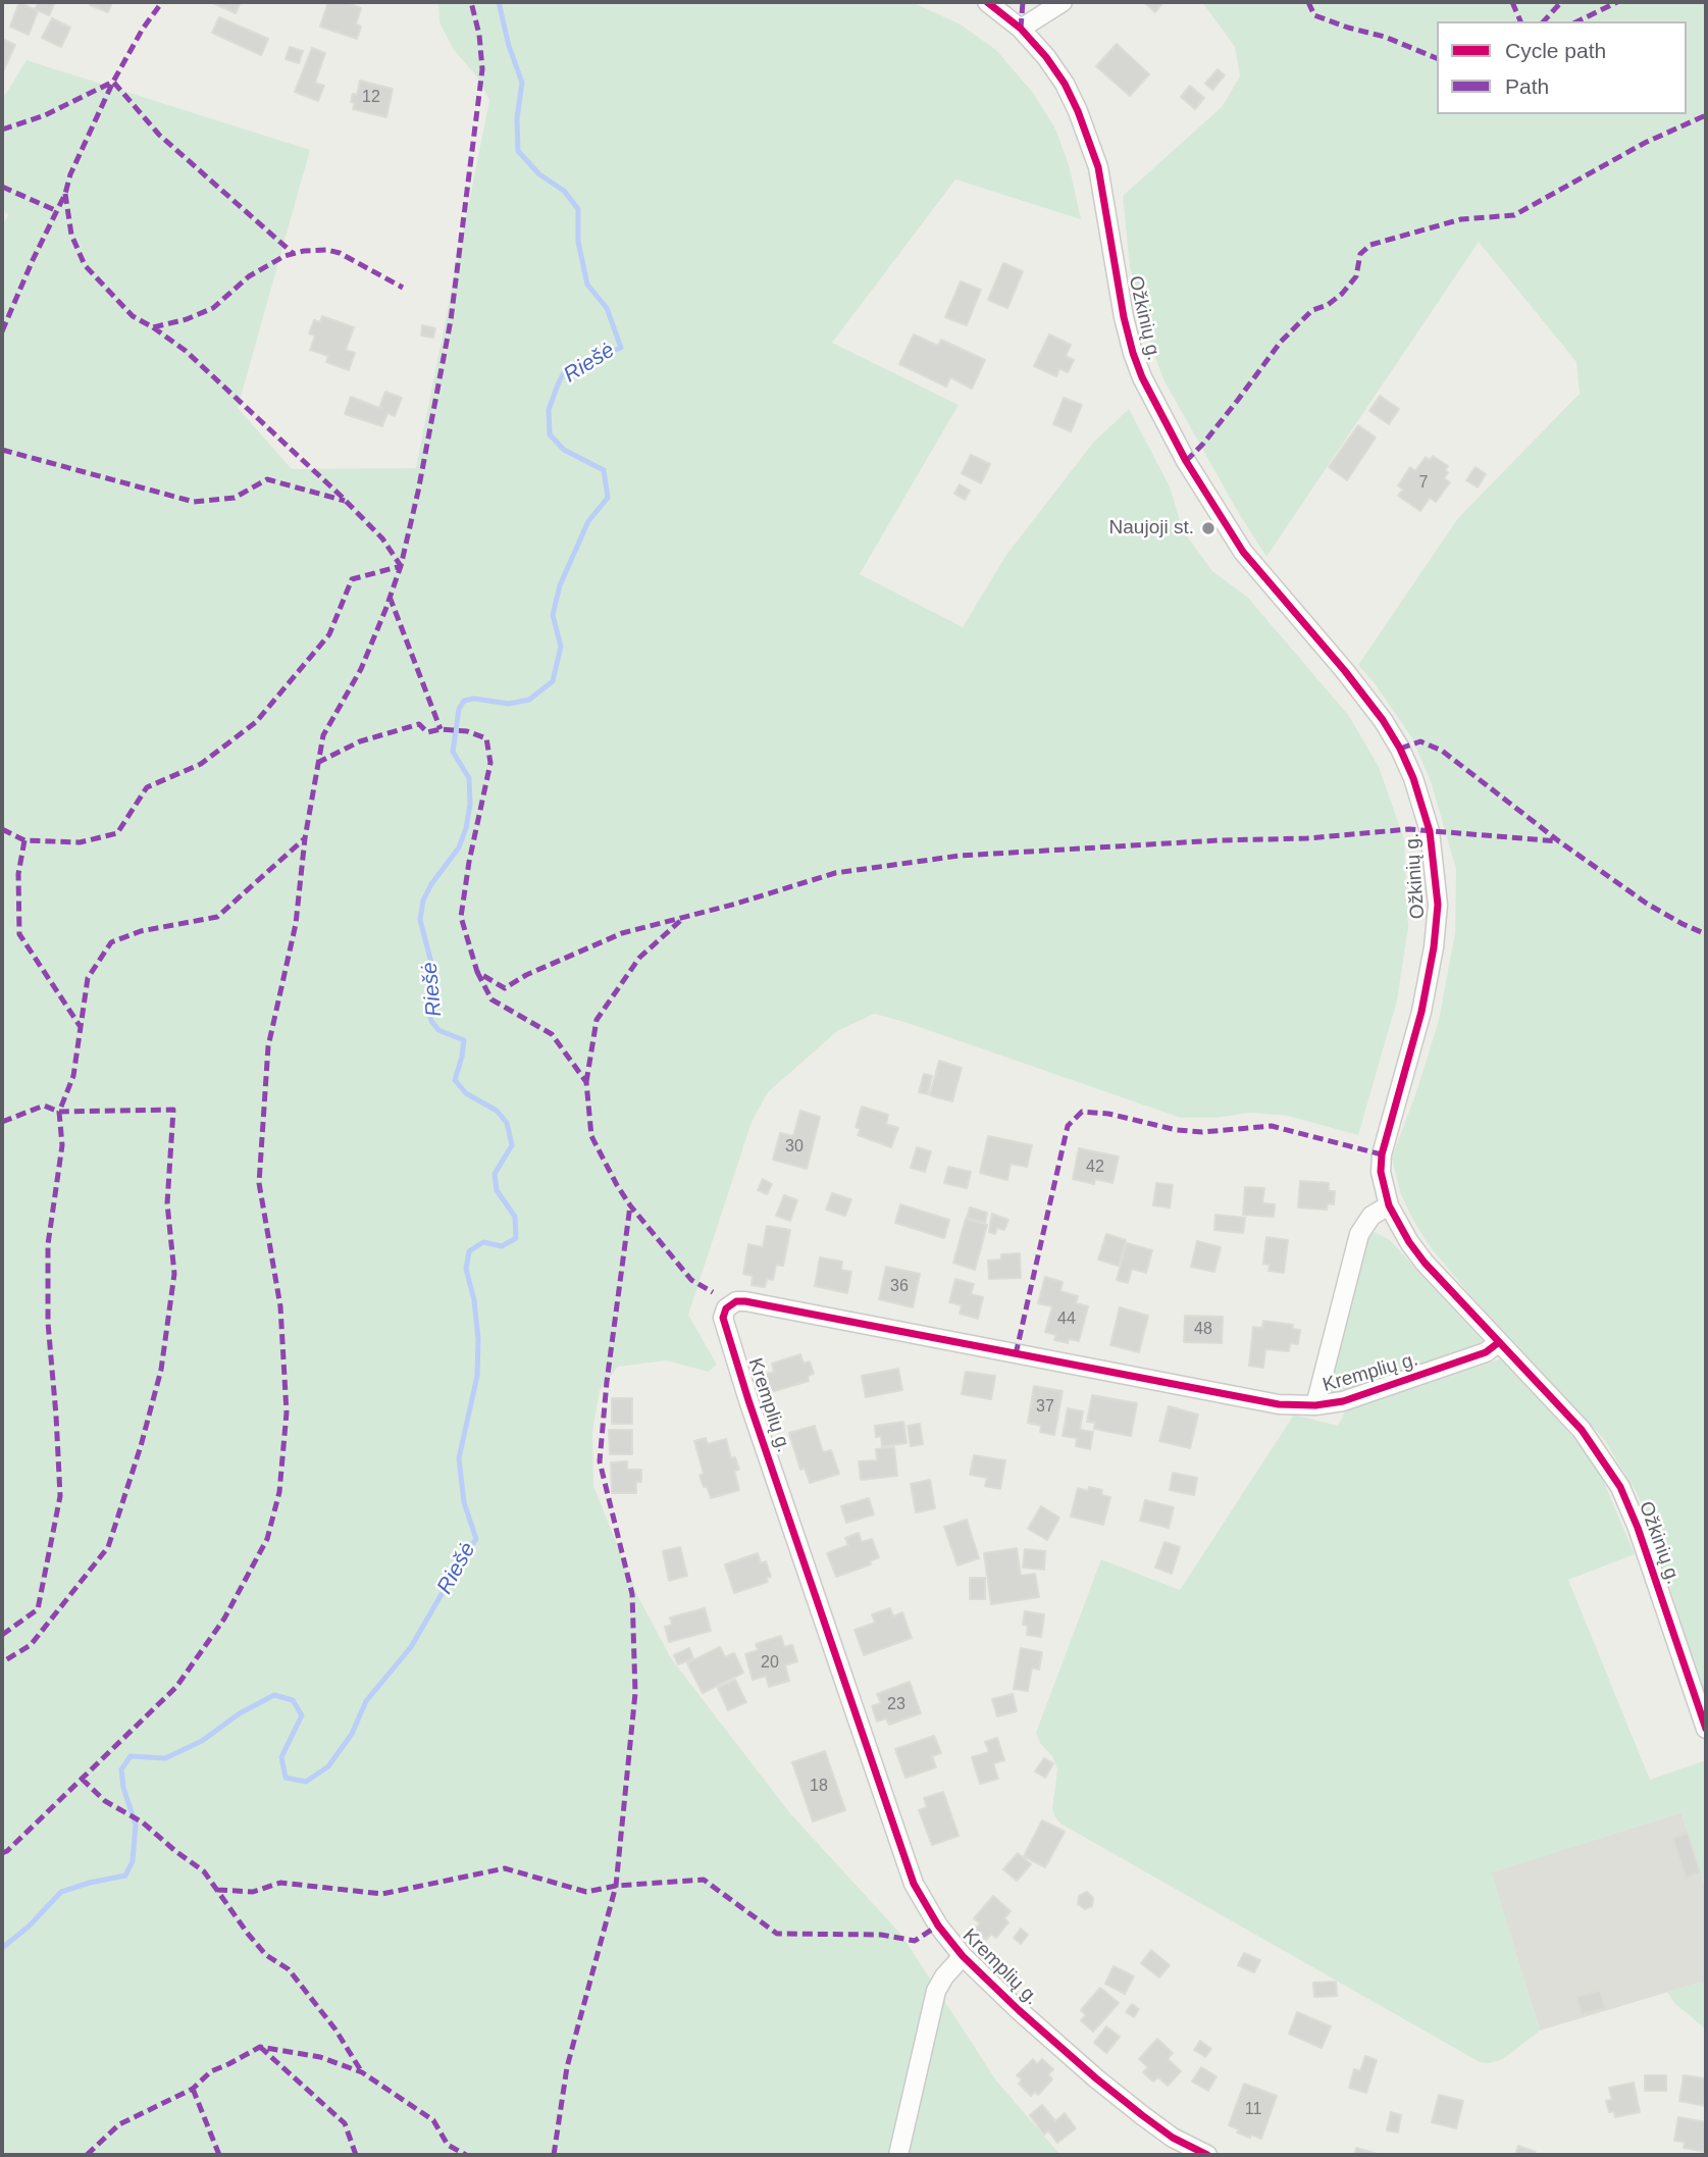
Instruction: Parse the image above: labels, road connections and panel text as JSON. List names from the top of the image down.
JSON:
{
  "streets": {
    "street": ["Ožkinių g.", "Kremplių g."]
  },
  "crossings": [
    ["Ožkinių g.", "Kremplių g."]
  ],
  "water": ["Riešė"],
  "places": ["Naujoji st."],
  "house_numbers": [
    "12",
    "7",
    "30",
    "42",
    "36",
    "44",
    "48",
    "37",
    "20",
    "23",
    "18",
    "11"
  ],
  "legend": ["Cycle path", "Path"]
}
